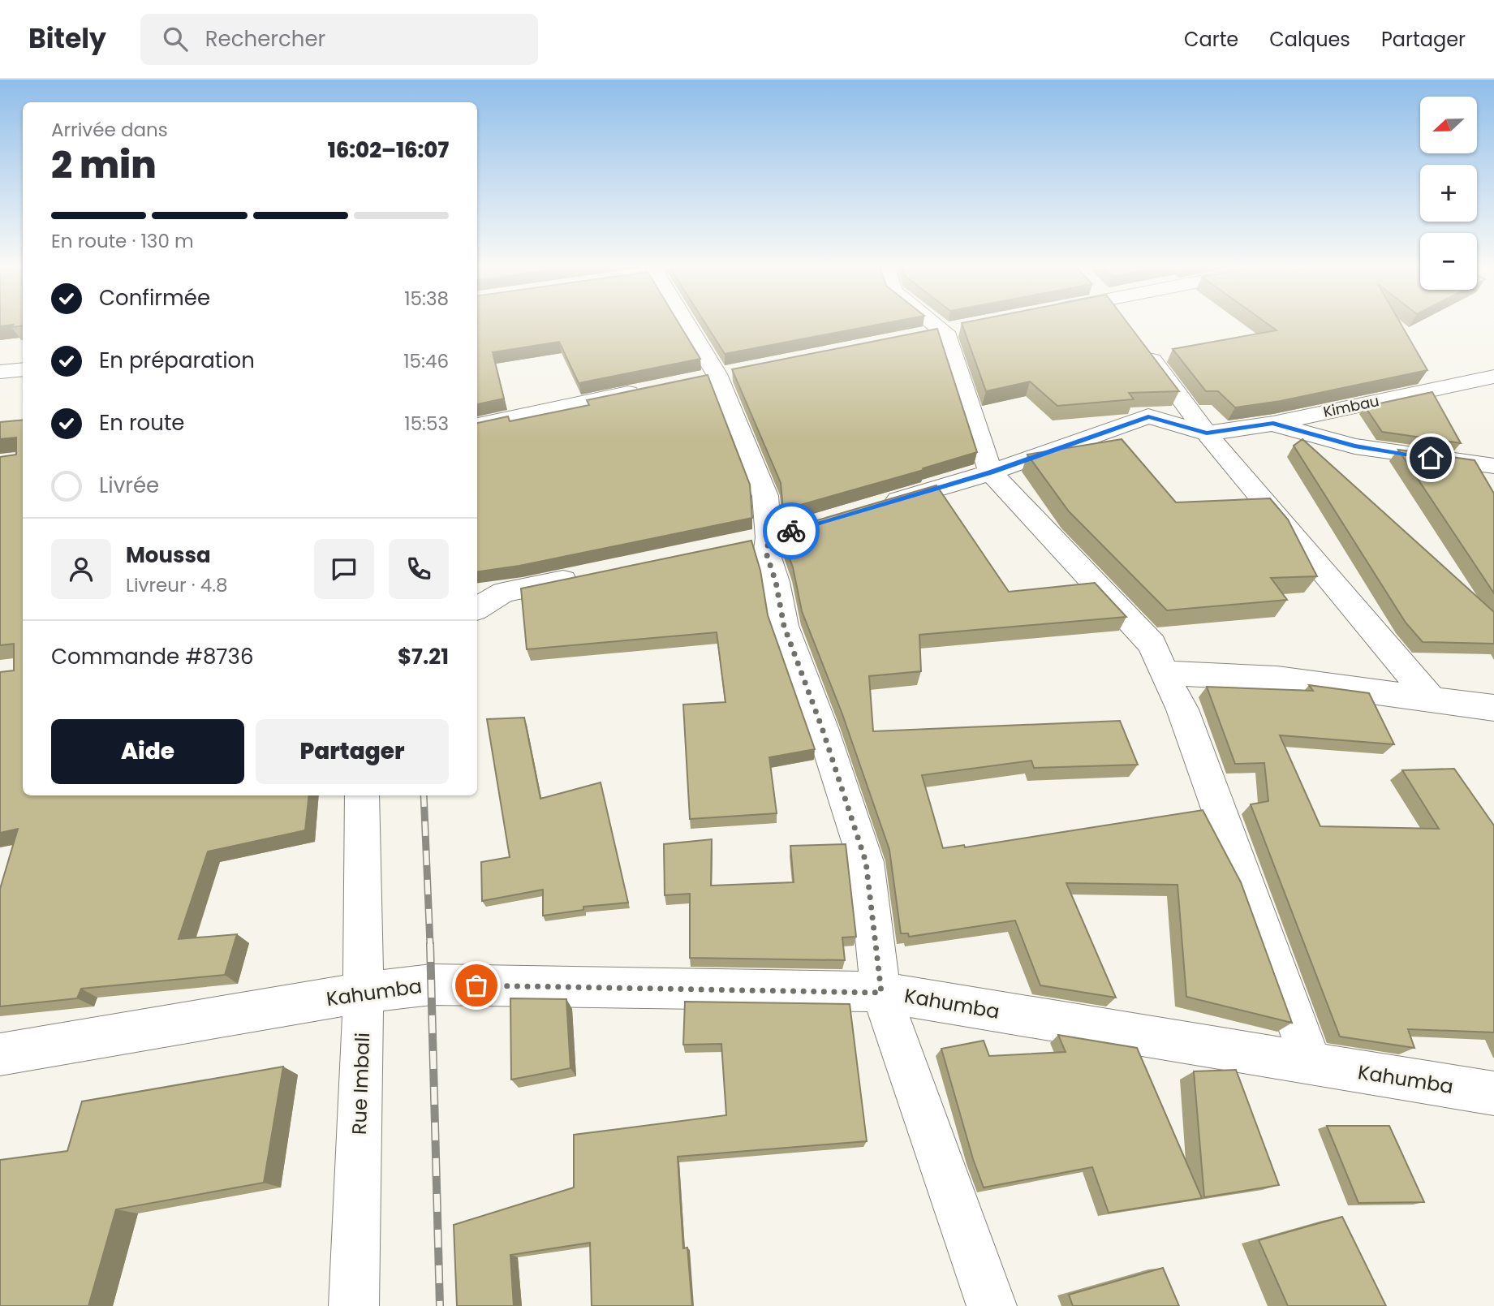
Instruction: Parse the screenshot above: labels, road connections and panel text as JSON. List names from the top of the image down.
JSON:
{
  "streets": {
    "street": ["Kimbau", "Kahumba", "Rue Imbali"]
  },
  "crossings": [
    ["Kahumba", "Rue Imbali"]
  ],
  "north": "left",
  "page": {
    "header": "Bitely",
    "search": "Rechercher",
    "nav": ["Carte", "Calques", "Partager"],
    "map_buttons": ["+", "−"],
    "heading": ["2 min", "Arrivée dans", "16:02–16:07"],
    "panel": [
      "Moussa",
      "Livreur · 4.8",
      "Commande #8736",
      "$7.21"
    ],
    "bar": "En route · 130 m",
    "list": [
      ["Confirmée", "15:38"],
      ["En préparation", "15:46"],
      ["En route", "15:53"],
      "Livrée"
    ],
    "buttons": ["Aide", "Partager"]
  }
}
